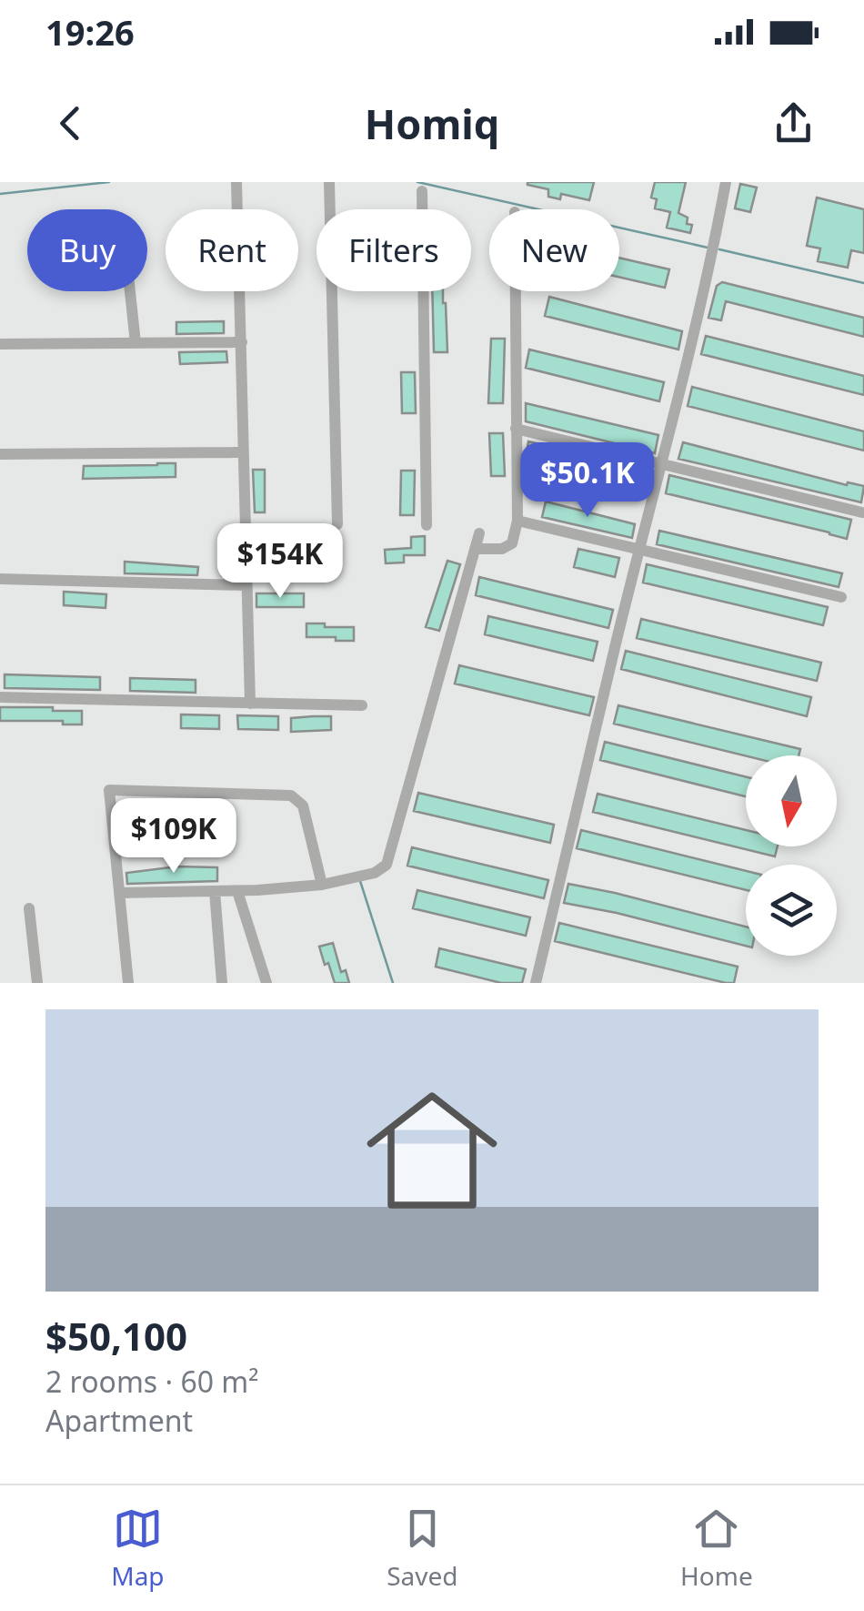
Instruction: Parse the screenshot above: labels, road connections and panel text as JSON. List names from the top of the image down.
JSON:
{
  "north": "bottom",
  "page": {
    "status": "19:26",
    "header": "Homiq",
    "chip": [
      "Buy",
      "Rent",
      "Filters",
      "New"
    ],
    "price": ["$50.1K", "$154K", "$109K"],
    "list": [
      {
        "name": "$50,100",
        "note": "2 rooms · 60 m² · Apartment"
      }
    ],
    "tabs": ["Map", "Saved", "Home"]
  }
}
